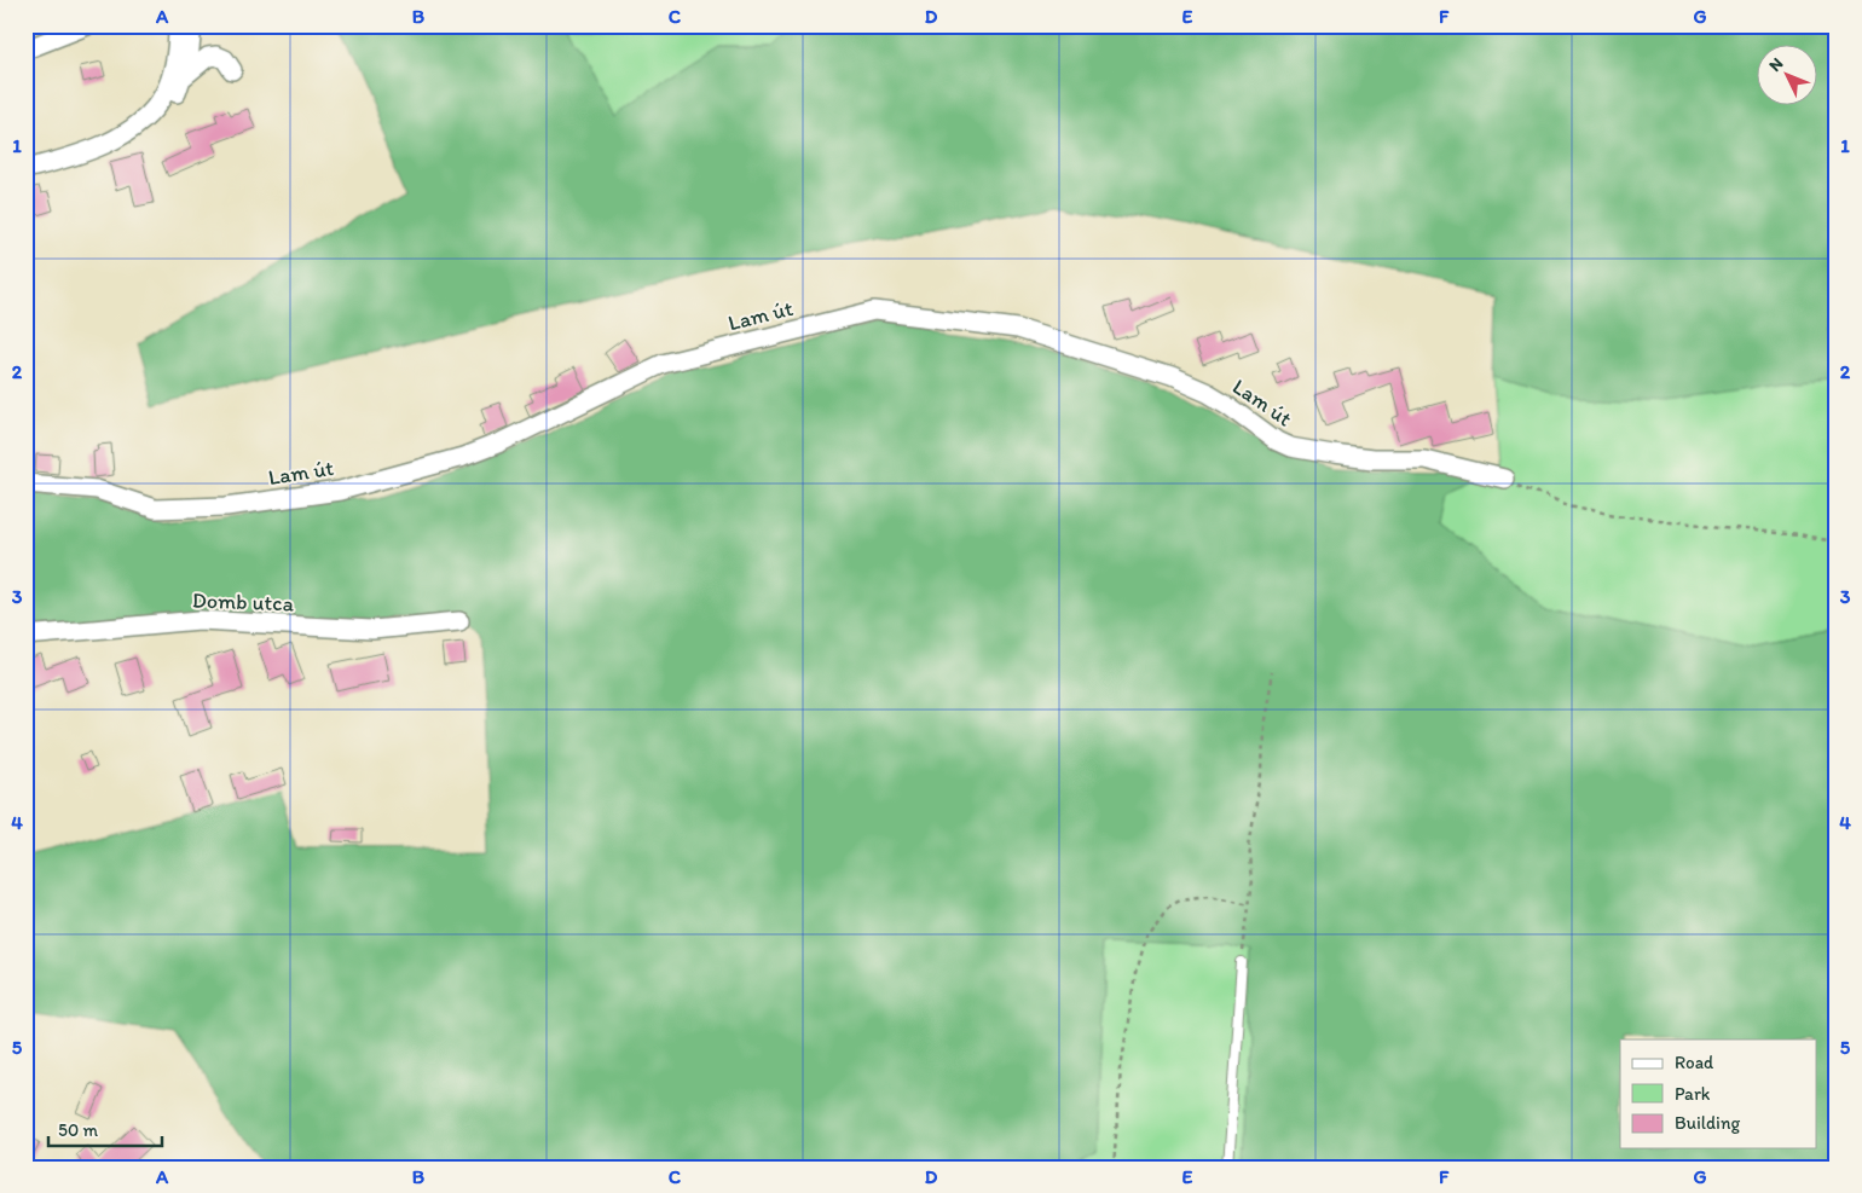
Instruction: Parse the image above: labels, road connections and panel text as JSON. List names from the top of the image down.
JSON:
{
  "streets": {
    "street": ["Lam út", "Domb utca"]
  },
  "legend": ["Road", "Park", "Building"],
  "scale_bar": "50 m",
  "north": "top left",
  "grid": {
    "columns": [
      "A",
      "B",
      "C",
      "D",
      "E",
      "F",
      "G"
    ],
    "rows": [
      "1",
      "2",
      "3",
      "4",
      "5"
    ]
  }
}
